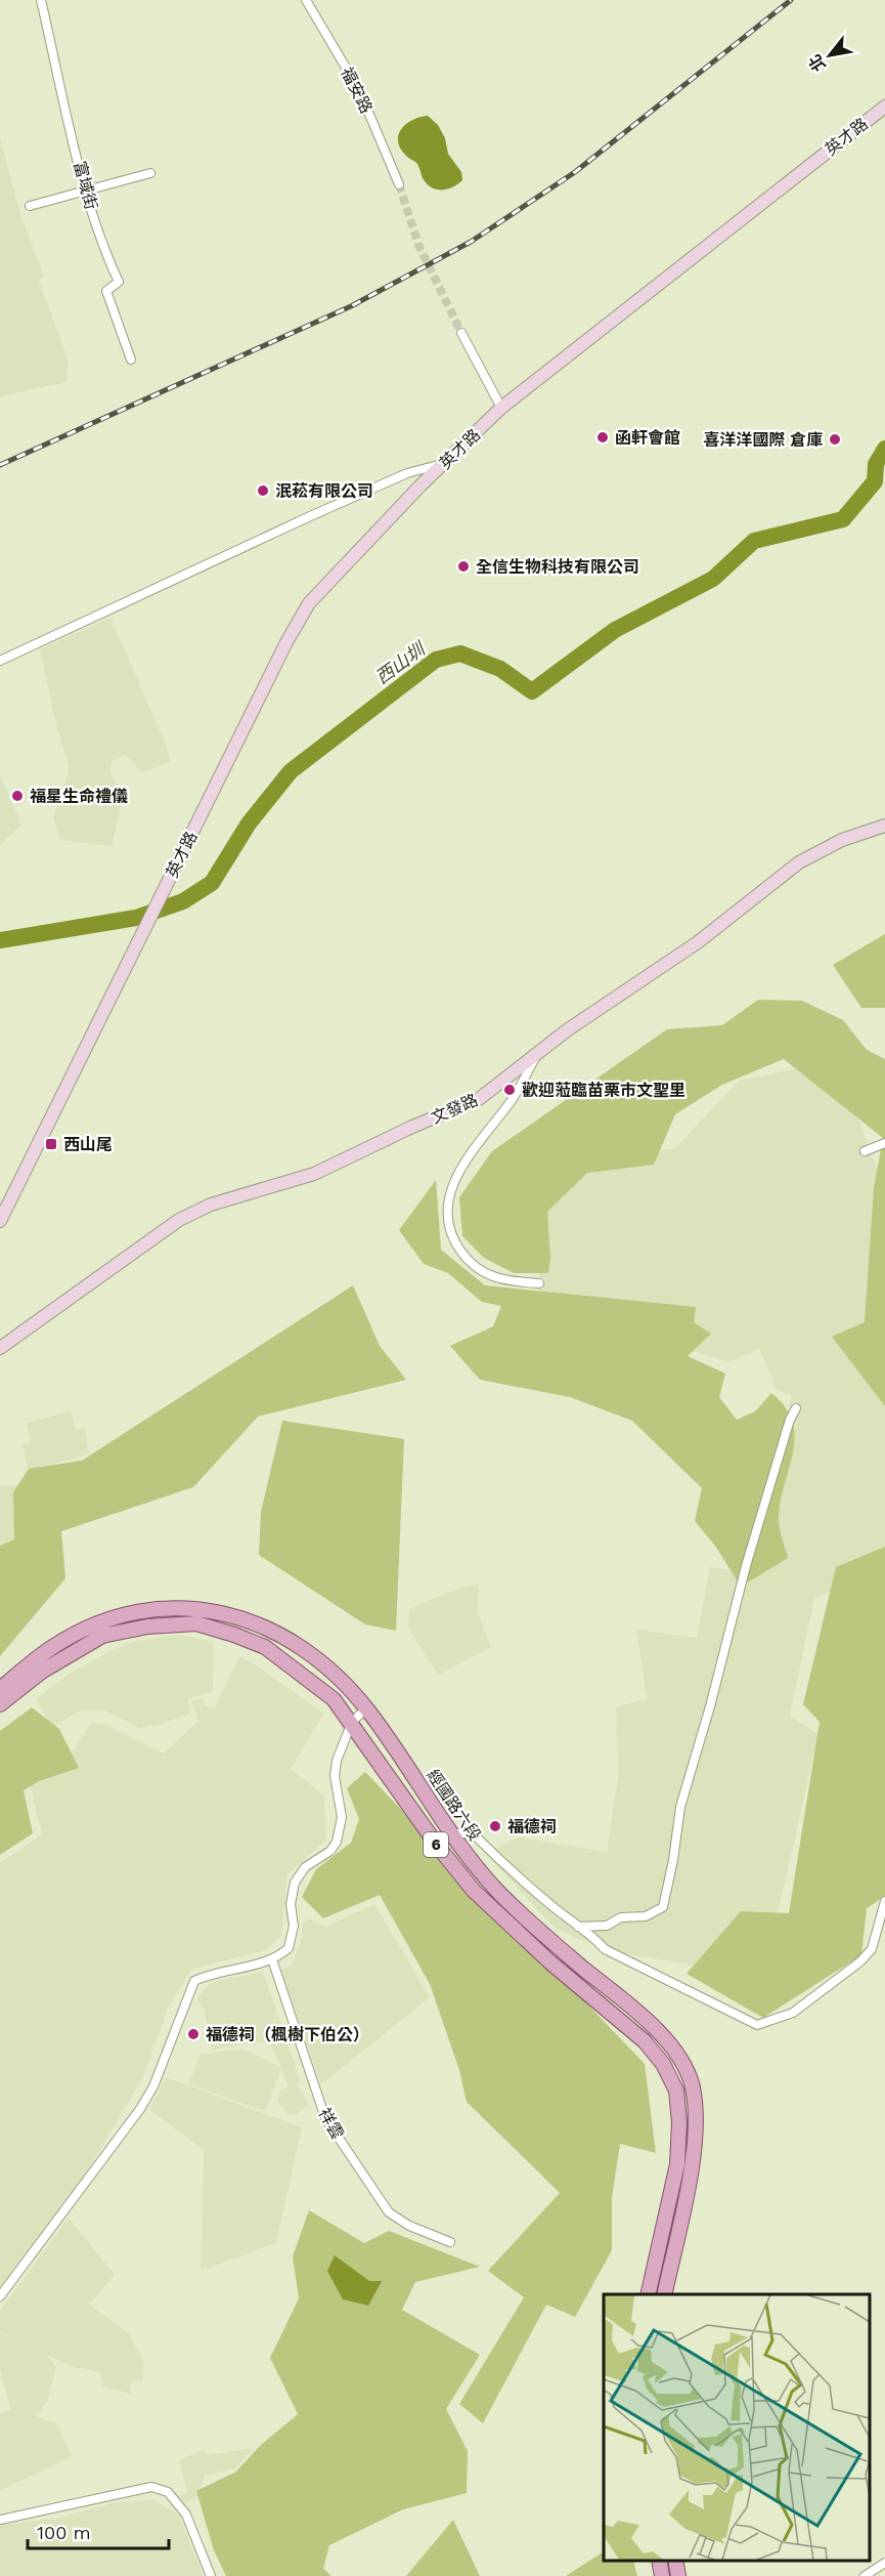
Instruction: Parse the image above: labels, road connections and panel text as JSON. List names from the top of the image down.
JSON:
{
  "streets": {
    "main road": ["經國路六段", "6"],
    "street": [
      "福安路",
      "英才路",
      "富域街",
      "文發路",
      "祥雲"
    ]
  },
  "water": ["西山圳"],
  "places": {
    "other": [
      "函軒會館",
      "喜洋洋國際 倉庫",
      "泯菘有限公司",
      "全信生物科技有限公司",
      "福星生命禮儀",
      "歡迎蒞臨苗栗市文聖里",
      "福德祠",
      "福德祠（楓樹下伯公）"
    ],
    "transit": ["西山尾"]
  },
  "scale_bar": "100 m",
  "north": "bottom left"
}
